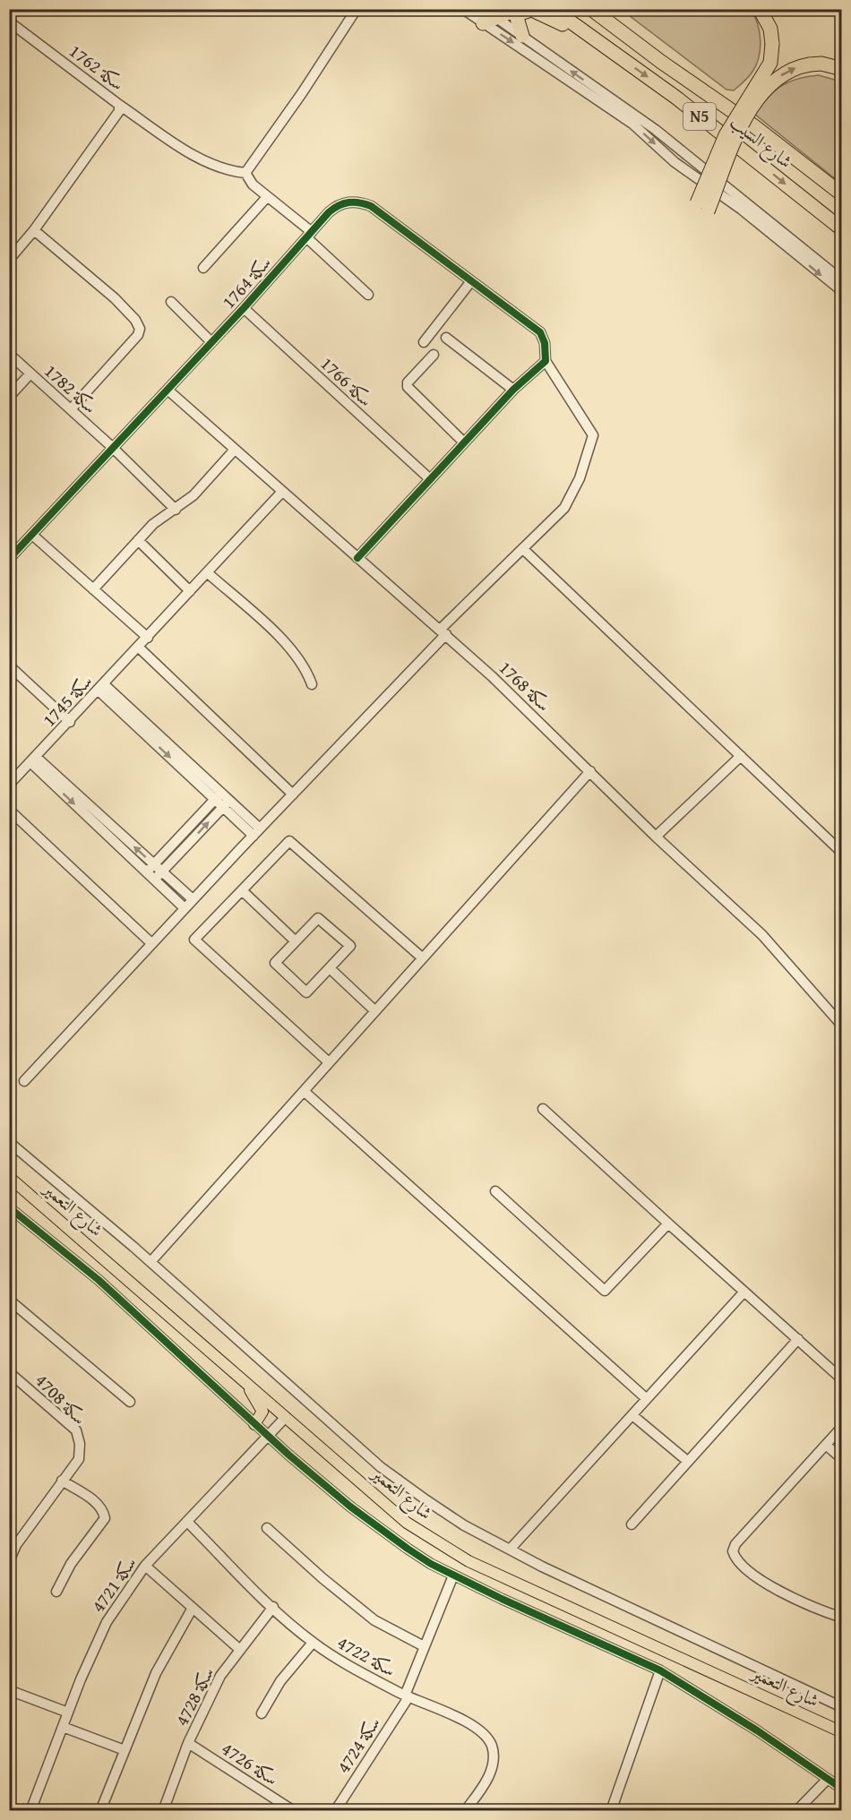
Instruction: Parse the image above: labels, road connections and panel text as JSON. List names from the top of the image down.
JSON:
{
  "streets": {
    "highway": ["N5", "شارع السيب"],
    "main road": ["شارع التعمير"],
    "street": [
      "سكة 1762",
      "سكة 1764",
      "سكة 1766",
      "سكة 1782",
      "سكة 1768",
      "سكة 1745",
      "سكة 4708",
      "سكة 4721",
      "سكة 4722",
      "سكة 4728",
      "سكة 4724",
      "سكة 4726"
    ]
  },
  "crossings": [
    ["سكة 1764", "سكة 1766"],
    ["سكة 1764", "سكة 1782"],
    ["سكة 1764", "سكة 1768"],
    ["سكة 1768", "سكة 1745"],
    ["شارع التعمير", "سكة 4721"],
    ["سكة 4721", "سكة 4722"],
    ["سكة 4722", "سكة 4728"],
    ["سكة 4722", "سكة 4724"],
    ["سكة 4728", "سكة 4726"]
  ]
}
